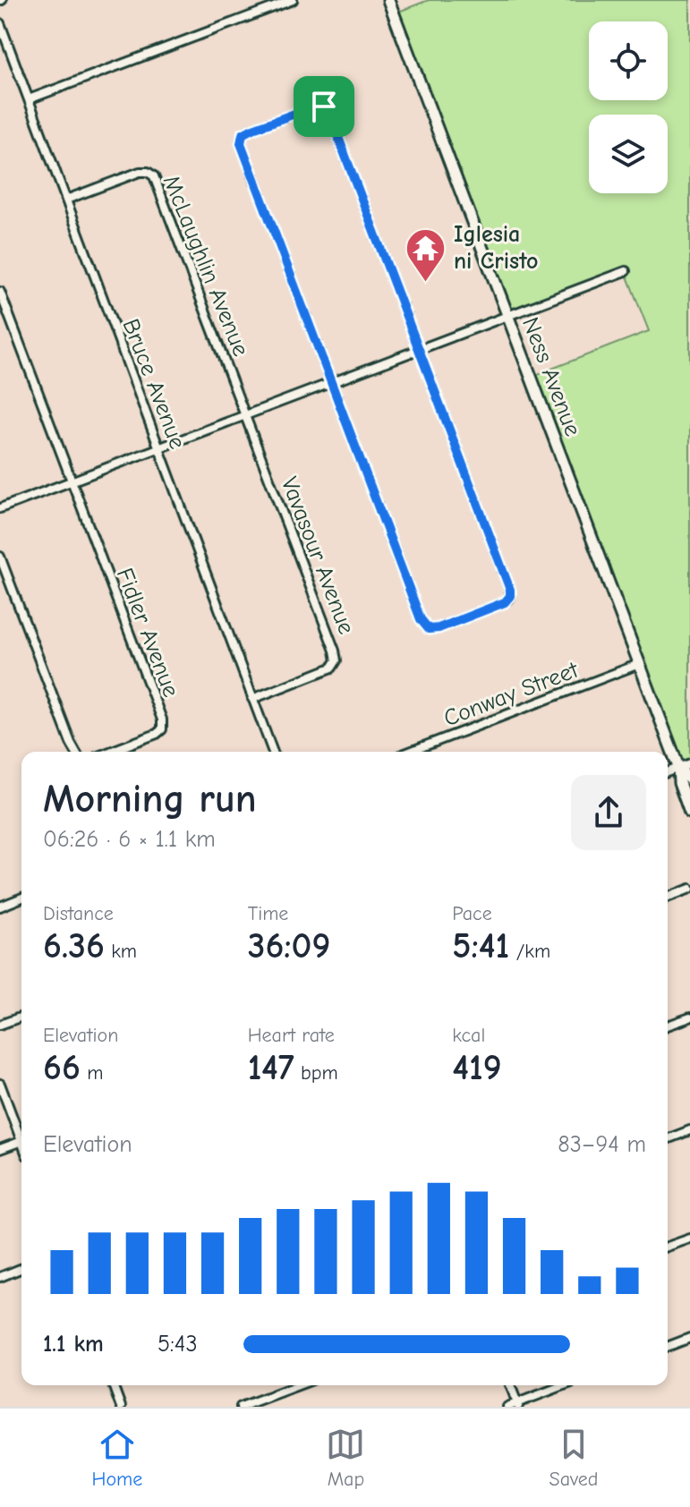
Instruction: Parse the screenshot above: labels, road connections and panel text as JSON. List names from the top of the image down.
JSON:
{
  "streets": {
    "main road": ["Ness Avenue"],
    "street": [
      "McLaughlin Avenue",
      "Bruce Avenue",
      "Vavasour Avenue",
      "Fidler Avenue",
      "Conway Street"
    ]
  },
  "crossings": [
    ["McLaughlin Avenue", "Bruce Avenue"],
    ["McLaughlin Avenue", "Vavasour Avenue"],
    ["Ness Avenue", "Conway Street"],
    ["Bruce Avenue", "Vavasour Avenue"]
  ],
  "places": {
    "temple": ["Iglesia ni Cristo"]
  },
  "page": {
    "heading": ["Morning run", "06:26 · 6 × 1.1 km"],
    "stats": [
      ["Distance", "6.36 km"],
      ["Time", "36:09"],
      ["Pace", "5:41 /km"],
      ["Elevation", "66 m"],
      ["Heart rate", "147 bpm"],
      ["kcal", "419"]
    ],
    "chart": ["Elevation", "83–94 m"],
    "list": [
      {
        "name": "1.1 km",
        "note": "5:43"
      }
    ],
    "tabs": ["Home", "Map", "Saved"]
  }
}
